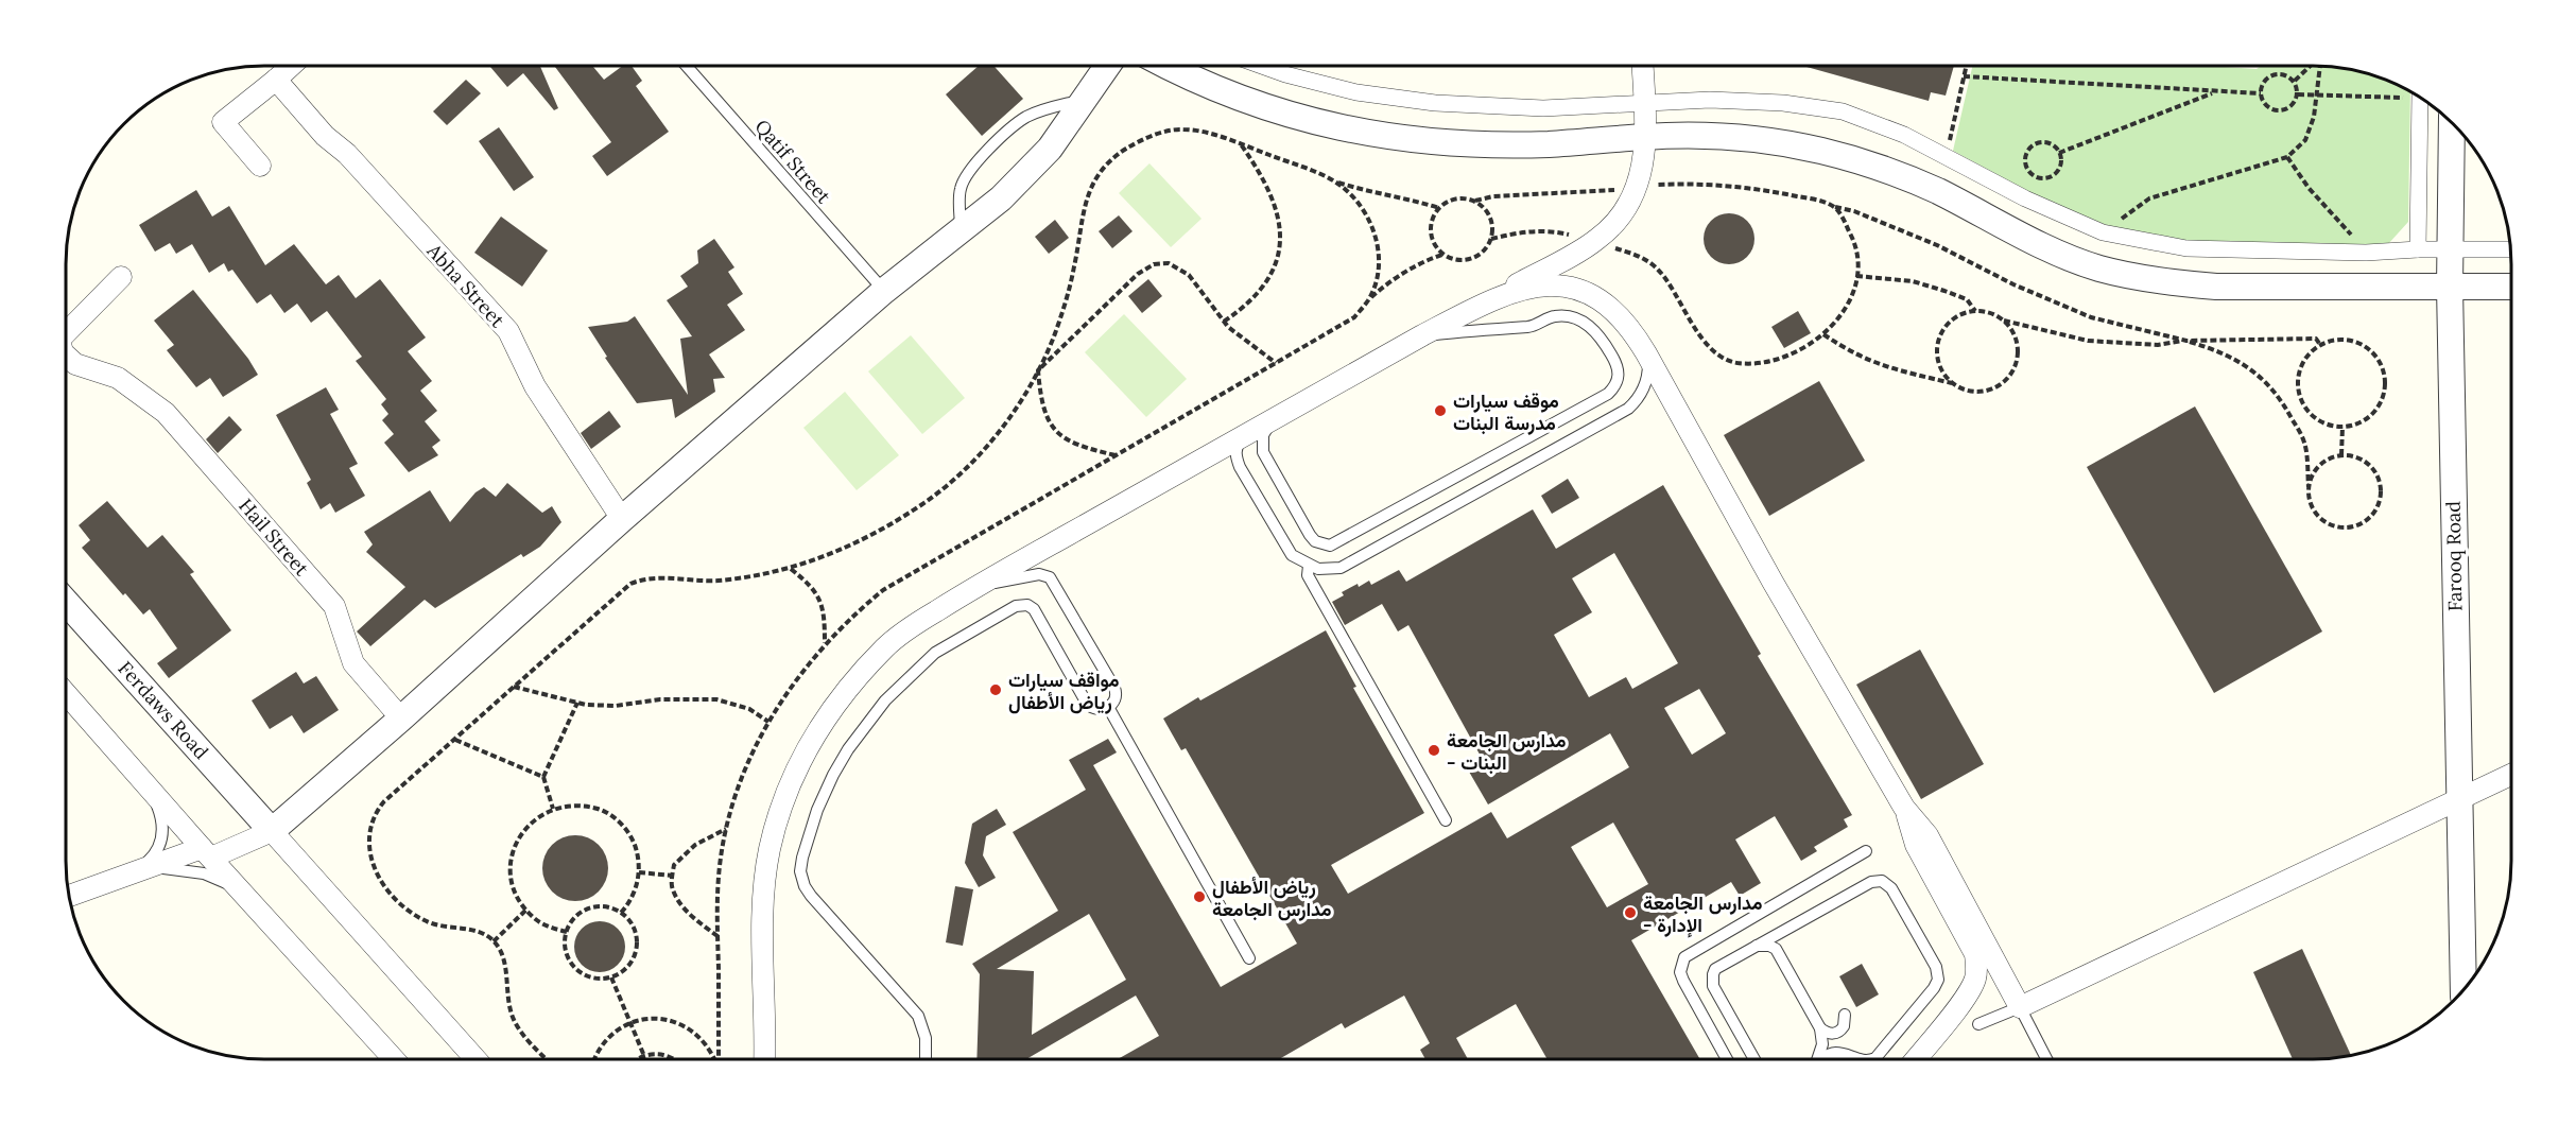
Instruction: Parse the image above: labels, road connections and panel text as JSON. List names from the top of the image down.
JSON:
{
  "streets": {
    "street": [
      "Abha Street",
      "Hail Street",
      "Farooq Road",
      "Ferdaws Road"
    ],
    "lane": ["Qatif Street"]
  },
  "places": [
    "موقف سيارات مدرسة البنات",
    "مواقف سيارات رياض الأطفال",
    "مدارس الجامعة - البنات",
    "رياض الأطفال مدارس الجامعة",
    "مدارس الجامعة - الإدارة"
  ]
}
